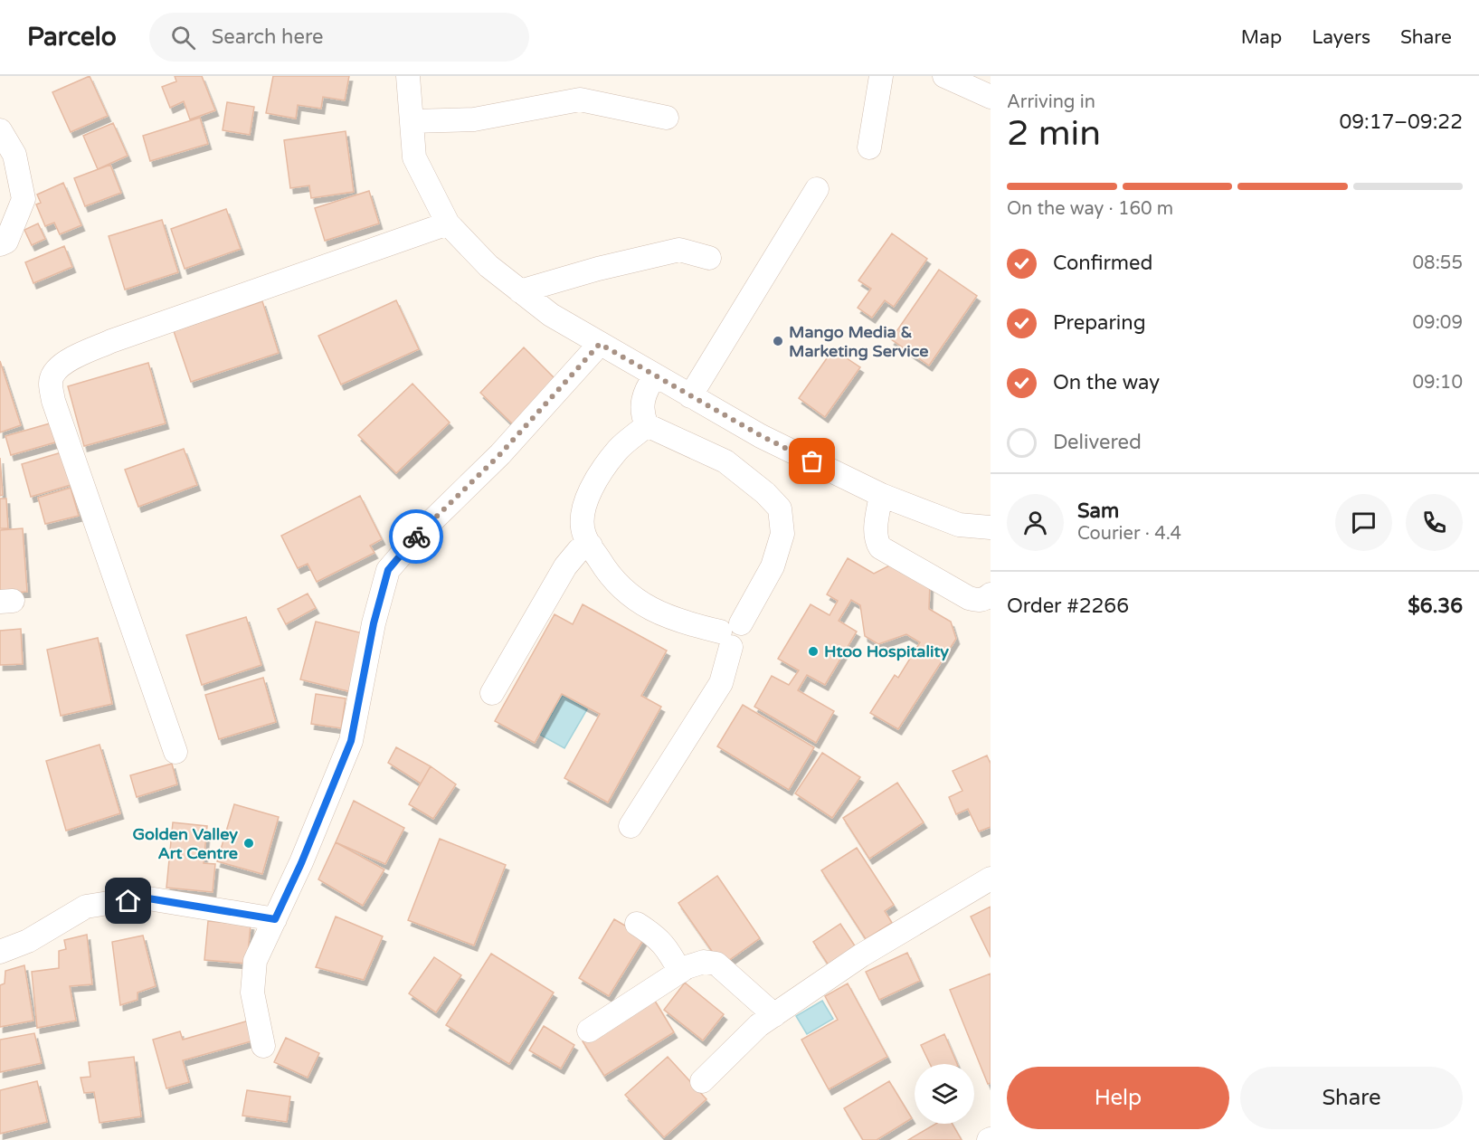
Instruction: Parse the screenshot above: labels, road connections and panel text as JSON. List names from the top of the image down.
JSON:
{
  "places": ["Mango Media & Marketing Service", "Htoo Hospitality", "Golden Valley Art Centre"],
  "page": {
    "header": "Parcelo",
    "search": "Search here",
    "nav": ["Map", "Layers", "Share"],
    "heading": ["2 min", "Arriving in", "09:17–09:22"],
    "panel": [
      "Sam",
      "Courier · 4.4",
      "Order #2266",
      "$6.36"
    ],
    "bar": "On the way · 160 m",
    "list": [
      ["Confirmed", "08:55"],
      ["Preparing", "09:09"],
      ["On the way", "09:10"],
      "Delivered"
    ],
    "buttons": ["Help", "Share"]
  }
}
